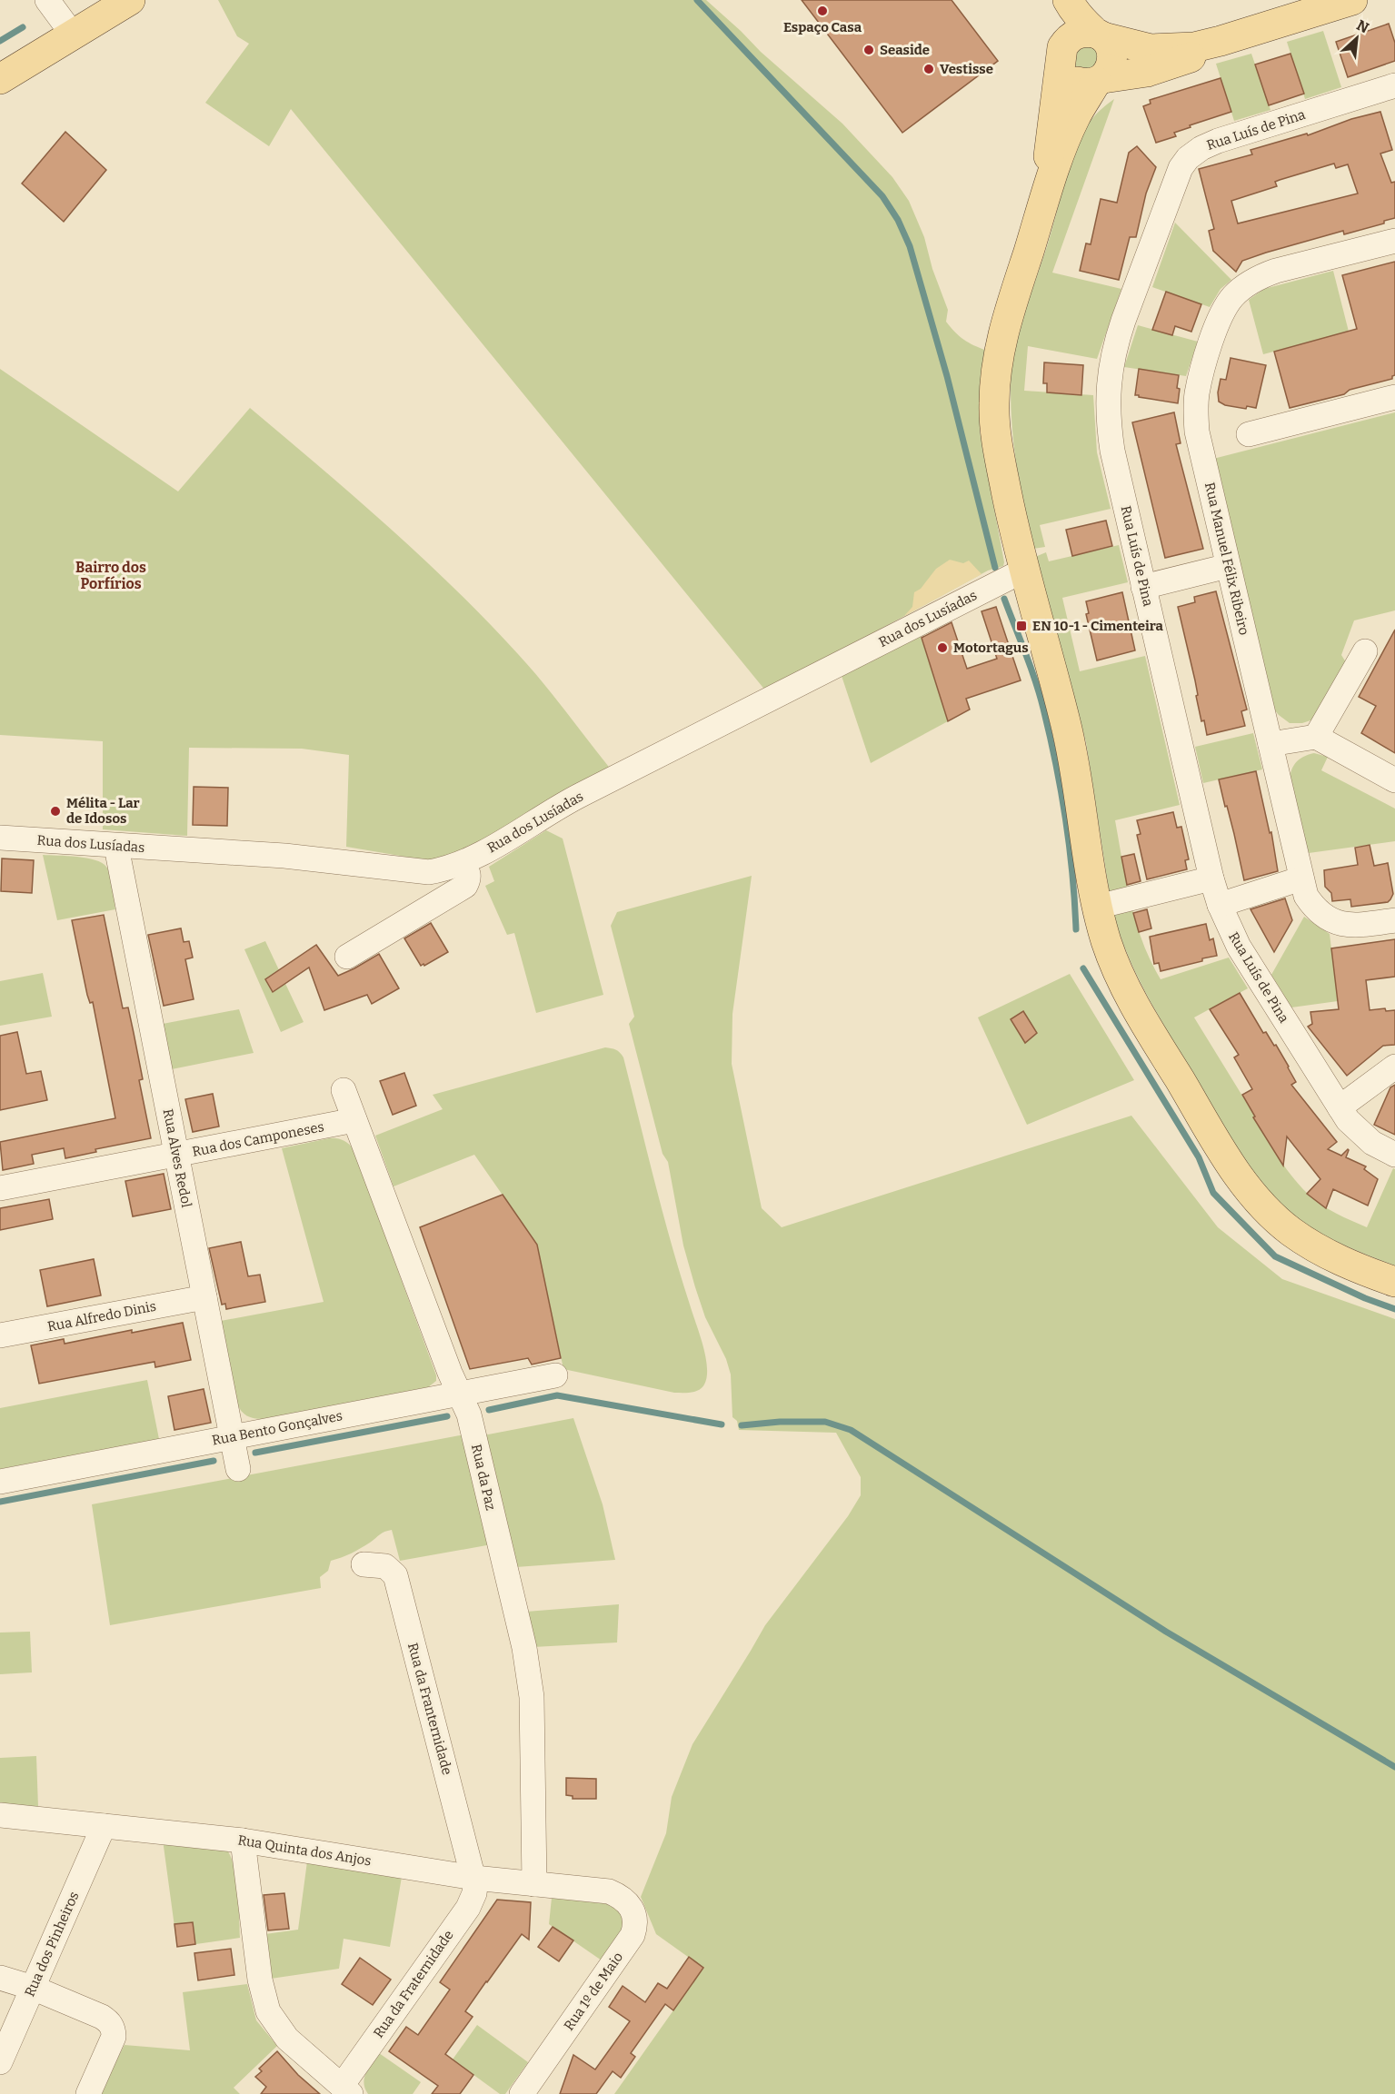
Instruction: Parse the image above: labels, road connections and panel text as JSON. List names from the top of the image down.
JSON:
{
  "streets": {
    "street": [
      "Rua Luís de Pina",
      "Rua Manuel Félix Ribeiro",
      "Rua dos Lusíadas",
      "Rua dos Camponeses",
      "Rua Alves Redol",
      "Rua Alfredo Dinis",
      "Rua Bento Gonçalves",
      "Rua da Paz",
      "Rua da Franternidade",
      "Rua Quinta dos Anjos",
      "Rua dos Pinheiros",
      "Rua da Fraternidade",
      "Rua 1º de Maio"
    ]
  },
  "crossings": [
    ["Rua dos Lusíadas", "Rua Alves Redol"],
    ["Rua dos Camponeses", "Rua Alves Redol"],
    ["Rua dos Camponeses", "Rua da Paz"],
    ["Rua Alves Redol", "Rua Alfredo Dinis"],
    ["Rua Alves Redol", "Rua Bento Gonçalves"],
    ["Rua Bento Gonçalves", "Rua da Paz"],
    ["Rua da Paz", "Rua Quinta dos Anjos"],
    ["Rua da Franternidade", "Rua Quinta dos Anjos"],
    ["Rua da Franternidade", "Rua da Fraternidade"],
    ["Rua Quinta dos Anjos", "Rua dos Pinheiros"],
    ["Rua Quinta dos Anjos", "Rua da Fraternidade"],
    ["Rua Quinta dos Anjos", "Rua 1º de Maio"]
  ],
  "districts": ["Bairro dos Porfírios"],
  "places": {
    "other": [
      "Espaço Casa",
      "Seaside",
      "Vestisse",
      "Motortagus",
      "Mélita - Lar de Idosos"
    ],
    "transit": ["EN 10-1 - Cimenteira"]
  },
  "north": "top right"
}
